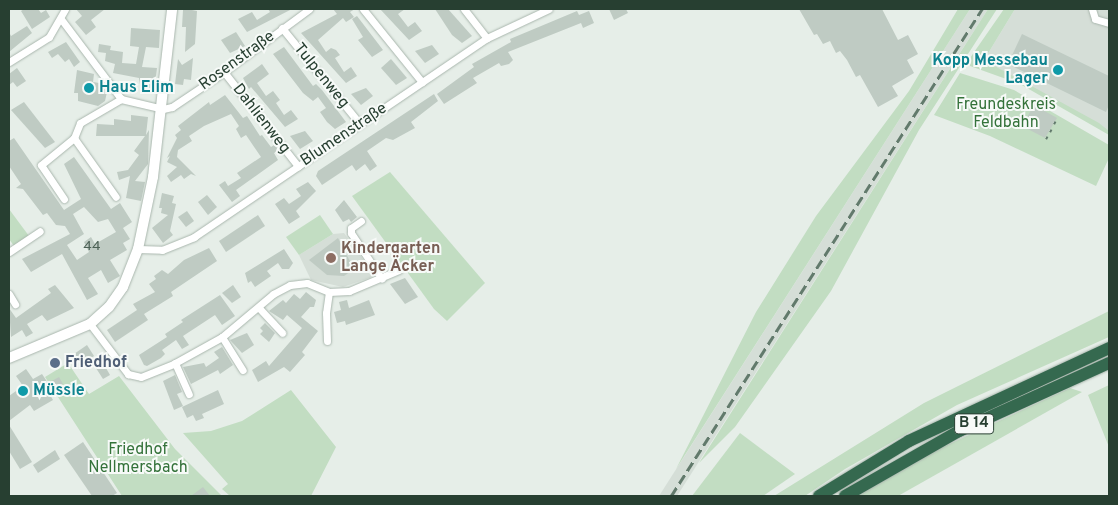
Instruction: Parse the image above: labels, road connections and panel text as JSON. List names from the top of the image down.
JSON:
{
  "streets": {
    "highway": ["B 14"],
    "street": [
      "Rosenstraße",
      "Tulpenweg",
      "Dahlienweg",
      "Blumenstraße"
    ]
  },
  "crossings": [
    ["Rosenstraße", "Tulpenweg"],
    ["Rosenstraße", "Dahlienweg"],
    ["Tulpenweg", "Blumenstraße"],
    ["Dahlienweg", "Blumenstraße"]
  ],
  "parks": ["Freundeskreis Feldbahn", "Friedhof Nellmersbach"],
  "places": [
    "Kopp Messebau Lager",
    "Haus Elim",
    "Kindergarten Lange Äcker",
    "Friedhof",
    "Müssle"
  ],
  "house_numbers": ["44"]
}
